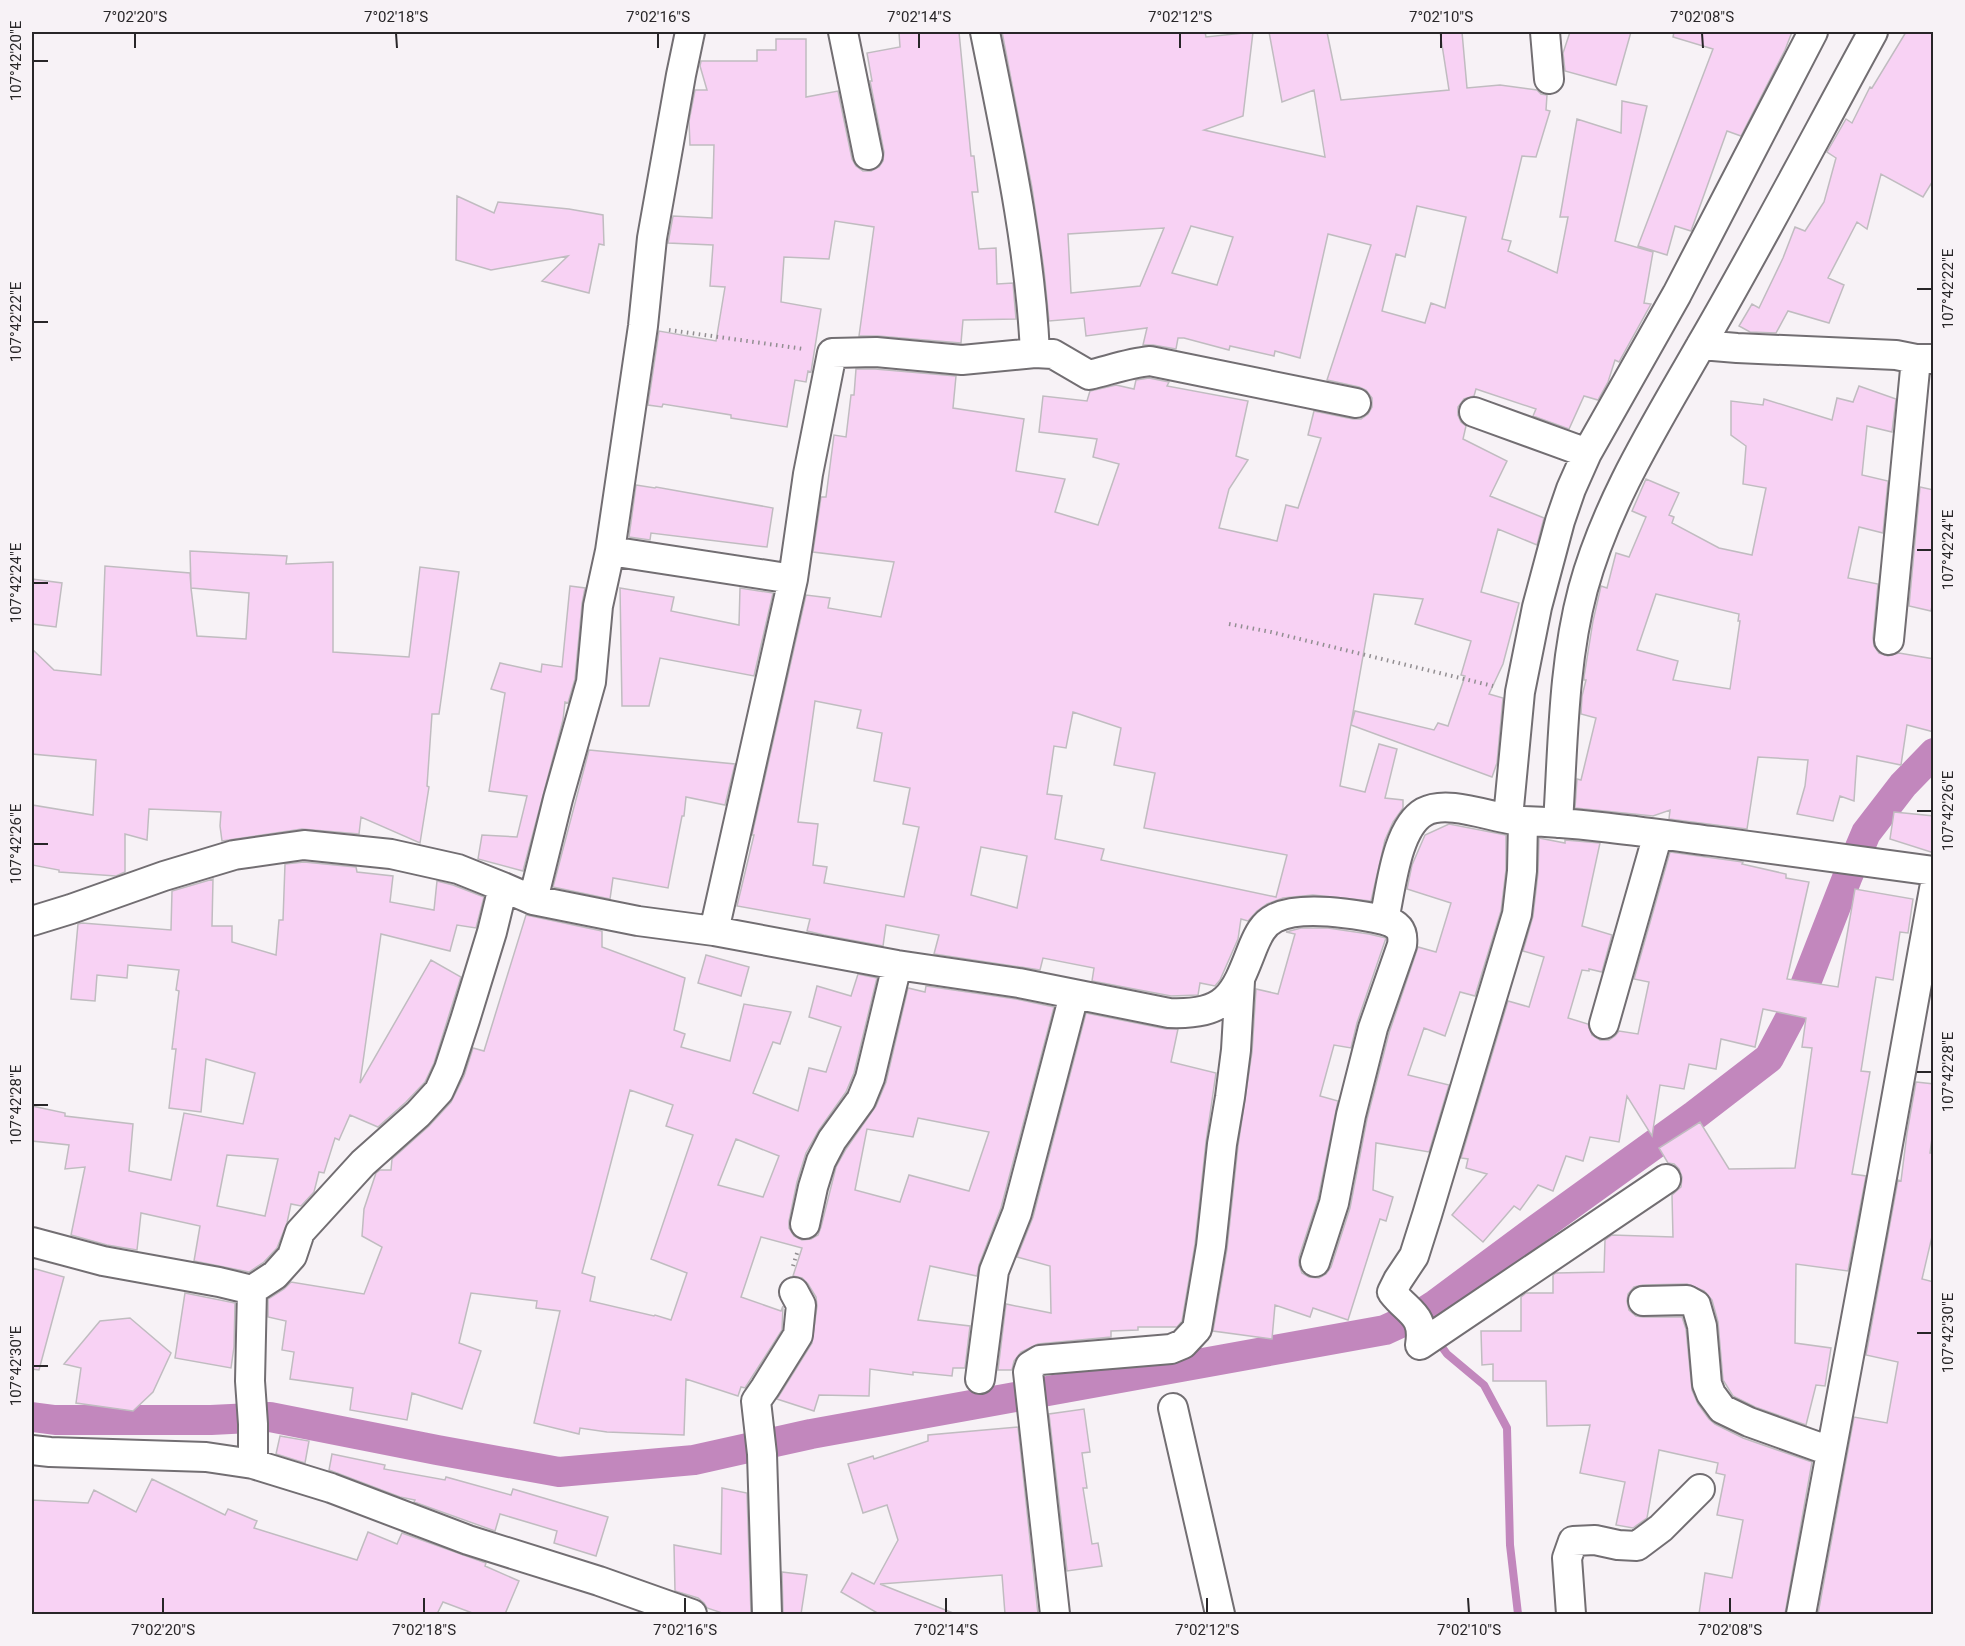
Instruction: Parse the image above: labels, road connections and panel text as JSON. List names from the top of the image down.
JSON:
{
  "coordinates": [
    "7°02'20\"S",
    "7°02'18\"S",
    "7°02'16\"S",
    "7°02'14\"S",
    "7°02'12\"S",
    "7°02'10\"S",
    "7°02'08\"S",
    "107°42'20\"E",
    "107°42'22\"E",
    "107°42'24\"E",
    "107°42'26\"E",
    "107°42'28\"E",
    "107°42'30\"E"
  ]
}
